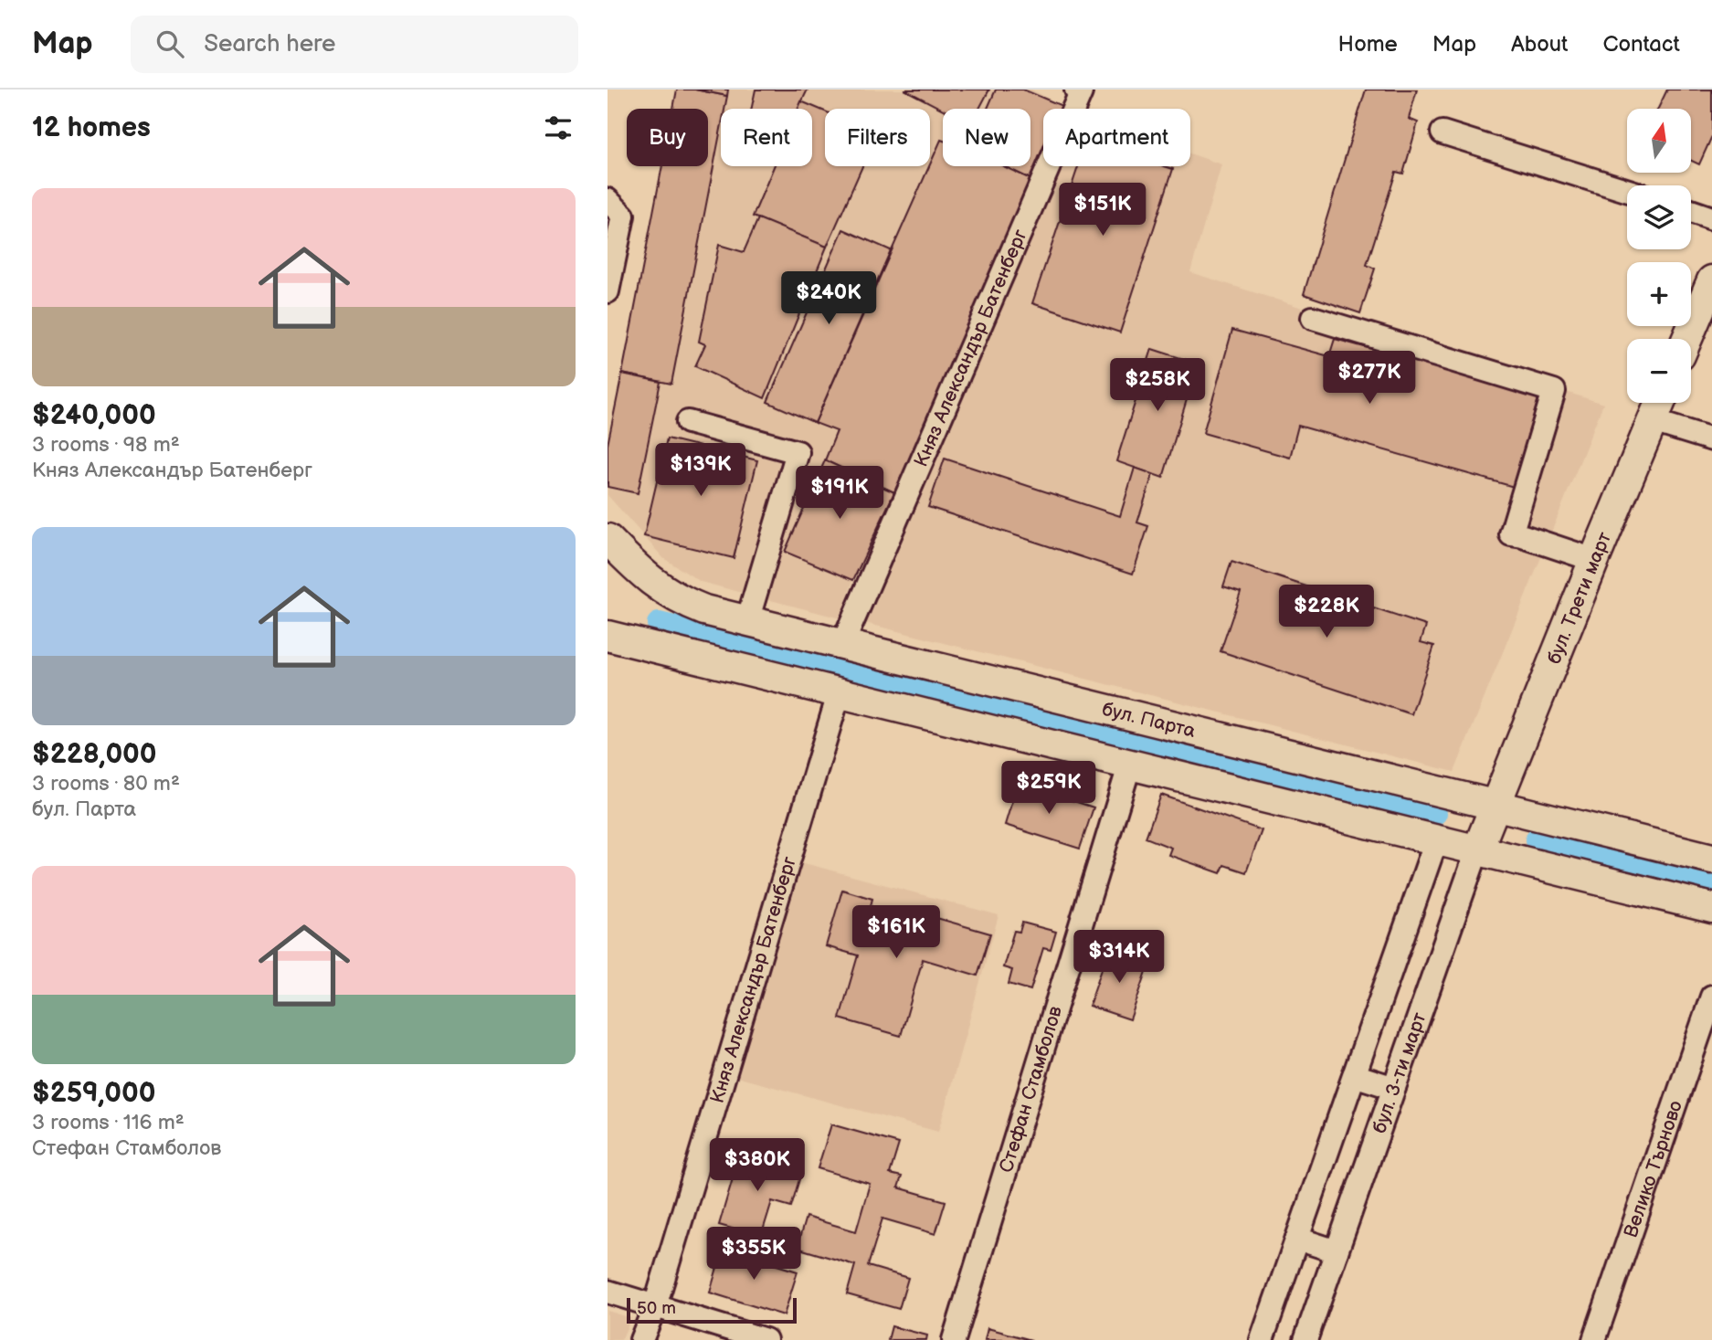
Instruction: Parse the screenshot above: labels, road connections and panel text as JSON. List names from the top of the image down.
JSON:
{
  "streets": {
    "main road": ["бул. Трети март", "бул. Парта", "бул. 3-ти март"],
    "street": ["Княз Александър Батенберг", "Стефан Стамболов", "Велико Търново"]
  },
  "crossings": [
    ["Княз Александър Батенберг", "бул. Парта"],
    ["бул. Трети март", "бул. Парта"],
    ["бул. Трети март", "бул. 3-ти март"],
    ["бул. Парта", "бул. 3-ти март"]
  ],
  "scale_bar": "50 m",
  "north": "top",
  "page": {
    "header": "Map",
    "search": "Search here",
    "nav": [
      "Home",
      "Map",
      "About",
      "Contact"
    ],
    "heading": "12 homes",
    "map_buttons": ["+", "−"],
    "chip": [
      "Buy",
      "Rent",
      "Filters",
      "New",
      "Apartment"
    ],
    "list": [
      {
        "name": "$240,000",
        "note": "3 rooms · 98 m² · Княз Александър Батенберг"
      },
      {
        "name": "$228,000",
        "note": "3 rooms · 80 m² · бул. Парта"
      },
      {
        "name": "$259,000",
        "note": "3 rooms · 116 m² · Стефан Стамболов"
      }
    ],
    "price": [
      "$151K",
      "$240K",
      "$277K",
      "$258K",
      "$139K",
      "$191K",
      "$228K",
      "$259K",
      "$161K",
      "$314K",
      "$380K",
      "$355K"
    ],
    "scale": "50 m"
  }
}
